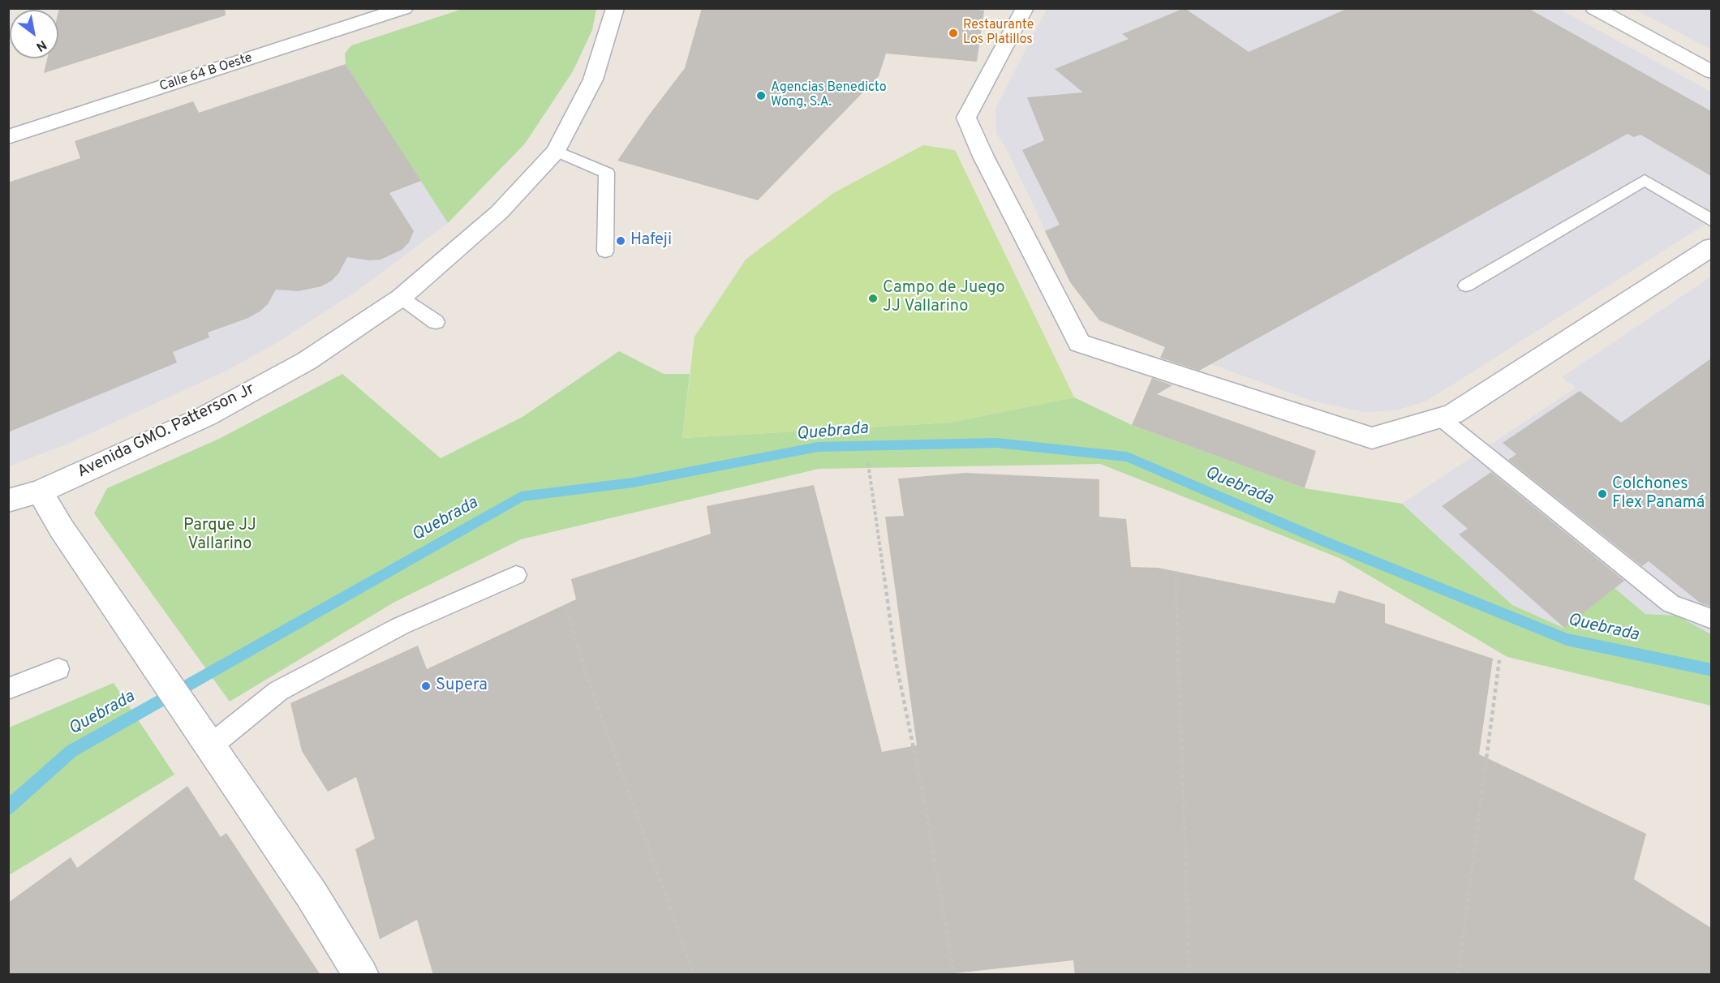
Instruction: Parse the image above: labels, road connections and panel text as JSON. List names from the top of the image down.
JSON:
{
  "streets": {
    "street": ["Calle 64 B Oeste", "Avenida GMO. Patterson Jr"]
  },
  "water": ["Quebrada"],
  "parks": ["Parque JJ Vallarino"],
  "places": [
    "Restaurante Los Platillos",
    "Agencias Benedicto Wong, S.A.",
    "Hafeji",
    "Campo de Juego JJ Vallarino",
    "Colchones Flex Panamá",
    "Supera"
  ],
  "north": "bottom right"
}
